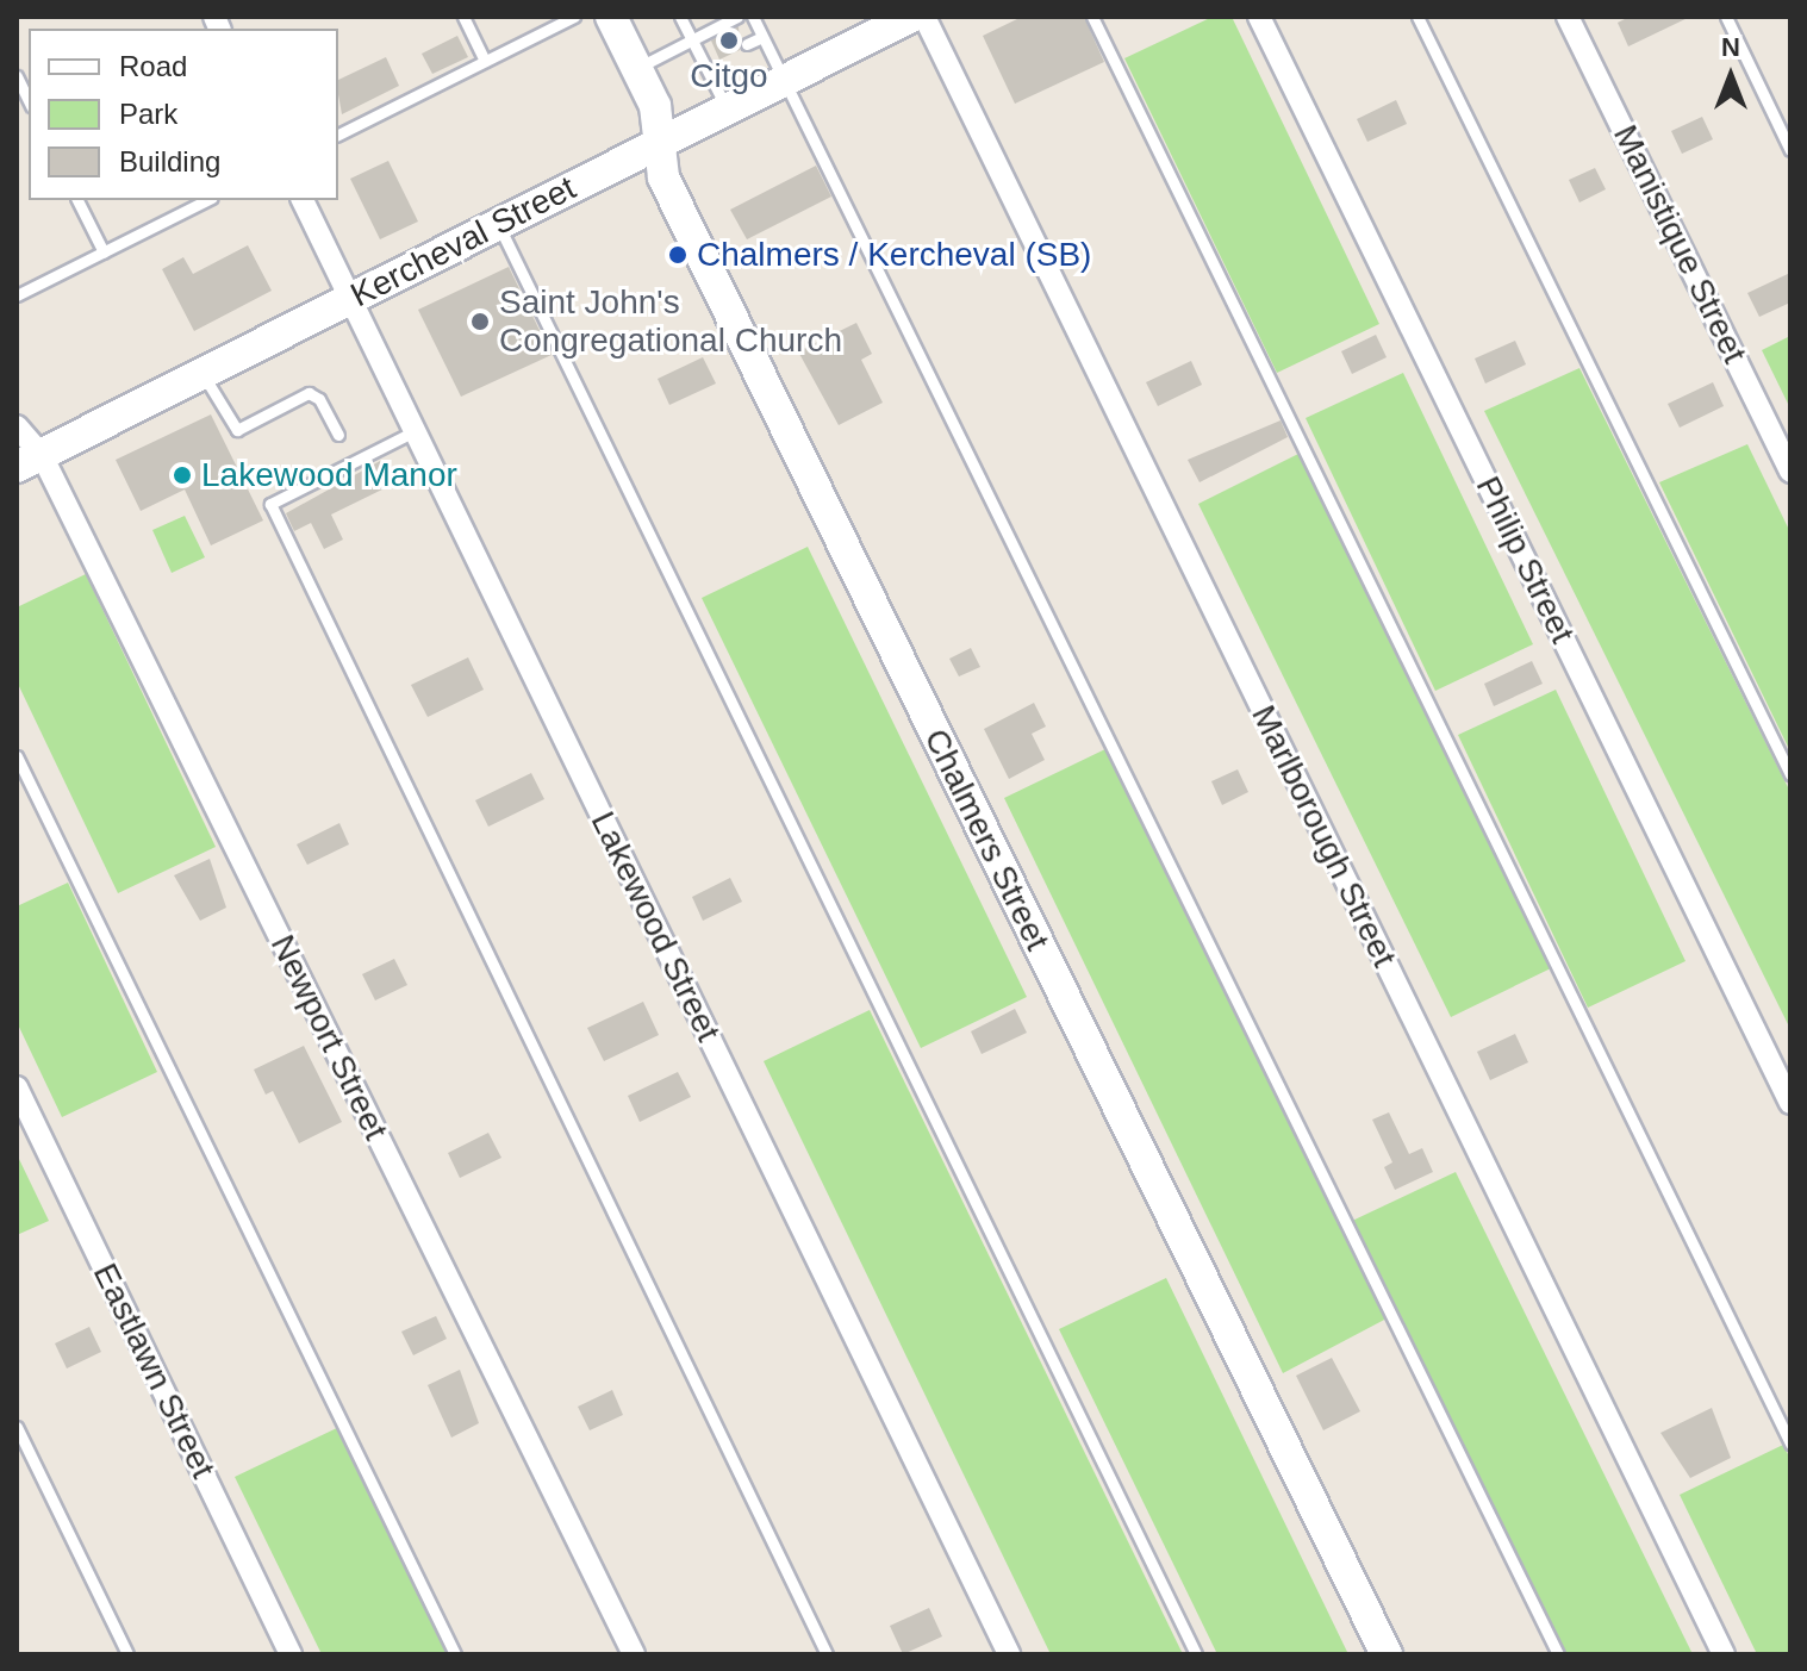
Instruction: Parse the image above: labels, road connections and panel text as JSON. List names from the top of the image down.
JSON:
{
  "streets": {
    "street": [
      "Kercheval Street",
      "Manistique Street",
      "Philip Street",
      "Marlborough Street",
      "Chalmers Street",
      "Lakewood Street",
      "Newport Street",
      "Eastlawn Street"
    ]
  },
  "crossings": [
    ["Kercheval Street", "Chalmers Street"],
    ["Kercheval Street", "Lakewood Street"],
    ["Kercheval Street", "Newport Street"]
  ],
  "places": [
    "Citgo",
    "Chalmers / Kercheval (SB)",
    "Saint John's Congregational Church",
    "Lakewood Manor"
  ],
  "legend": ["Road", "Park", "Building"],
  "north": "top"
}
